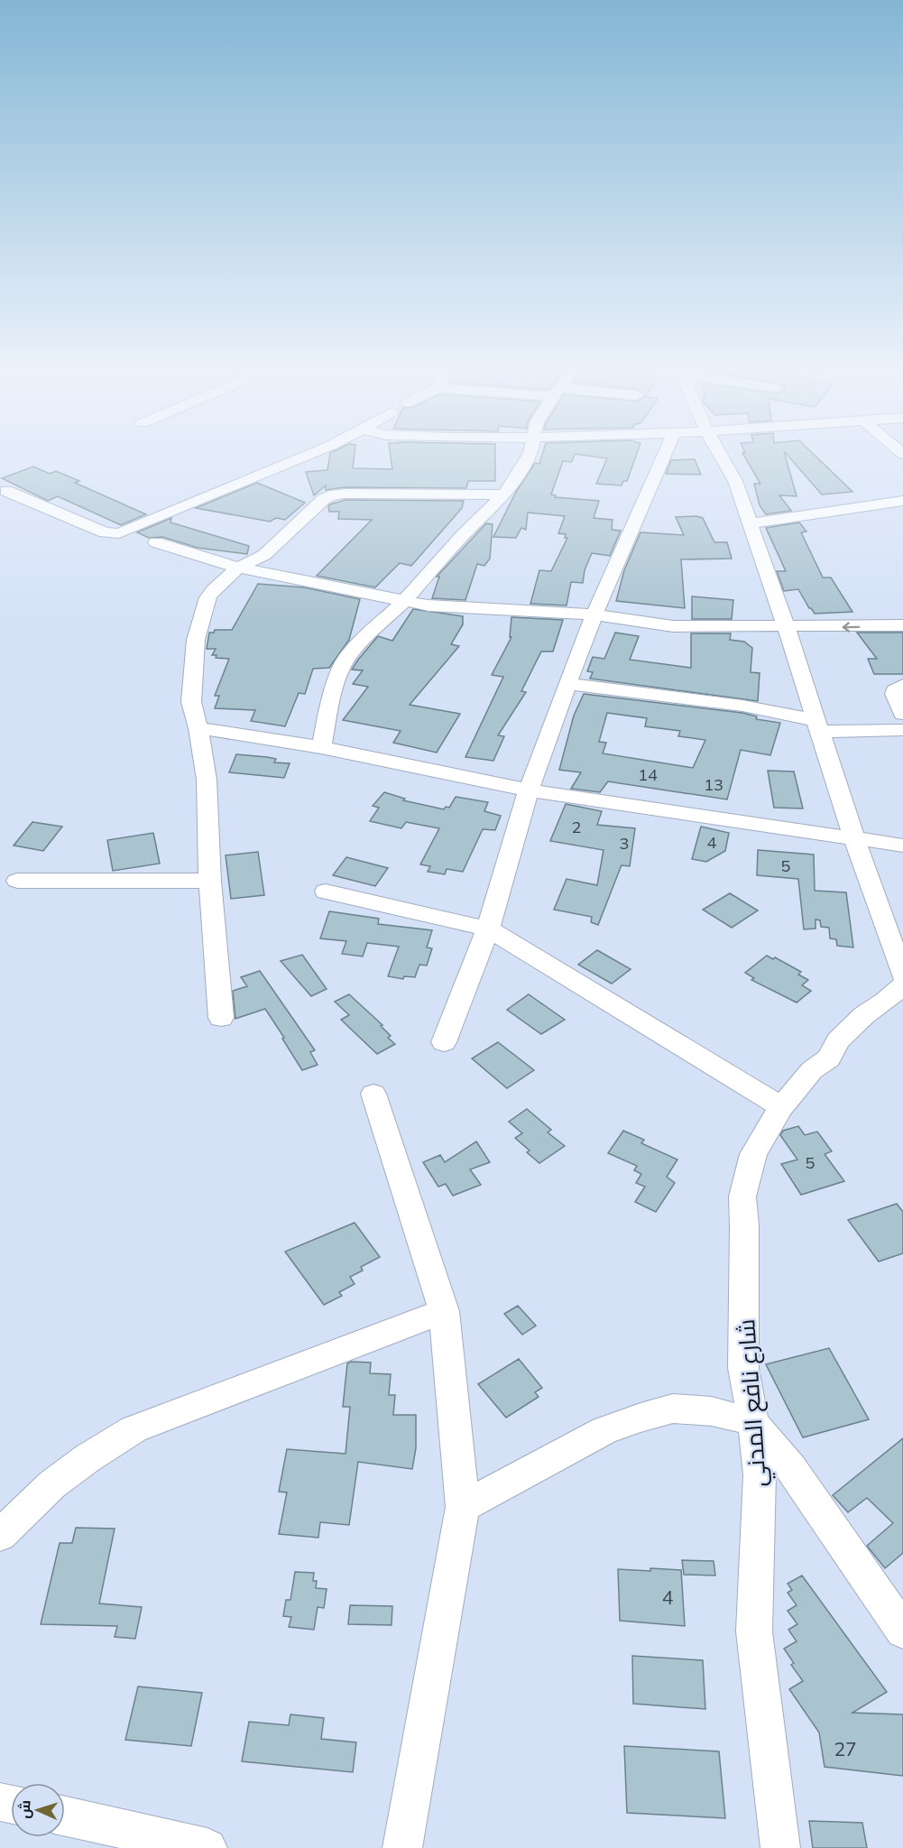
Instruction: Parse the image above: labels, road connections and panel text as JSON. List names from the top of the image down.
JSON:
{
  "streets": {
    "street": ["شارع نافع المدني"]
  },
  "house_numbers": [
    "14",
    "13",
    "2",
    "4",
    "3",
    "5",
    "5",
    "4",
    "27"
  ],
  "north": "left"
}
